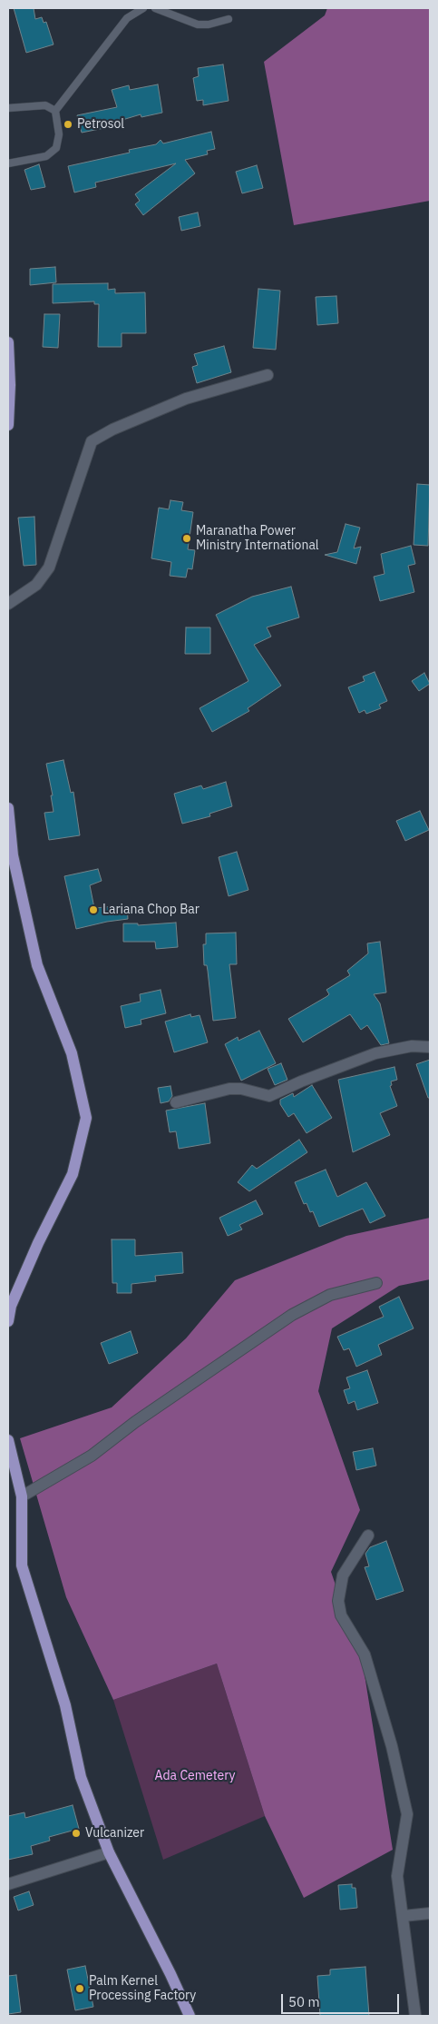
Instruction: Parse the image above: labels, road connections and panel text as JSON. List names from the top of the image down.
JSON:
{
  "parks": ["Ada Cemetery"],
  "places": [
    "Petrosol",
    "Maranatha Power Ministry International",
    "Lariana Chop Bar",
    "Vulcanizer",
    "Palm Kernel Processing Factory"
  ],
  "scale_bar": "50 m"
}
